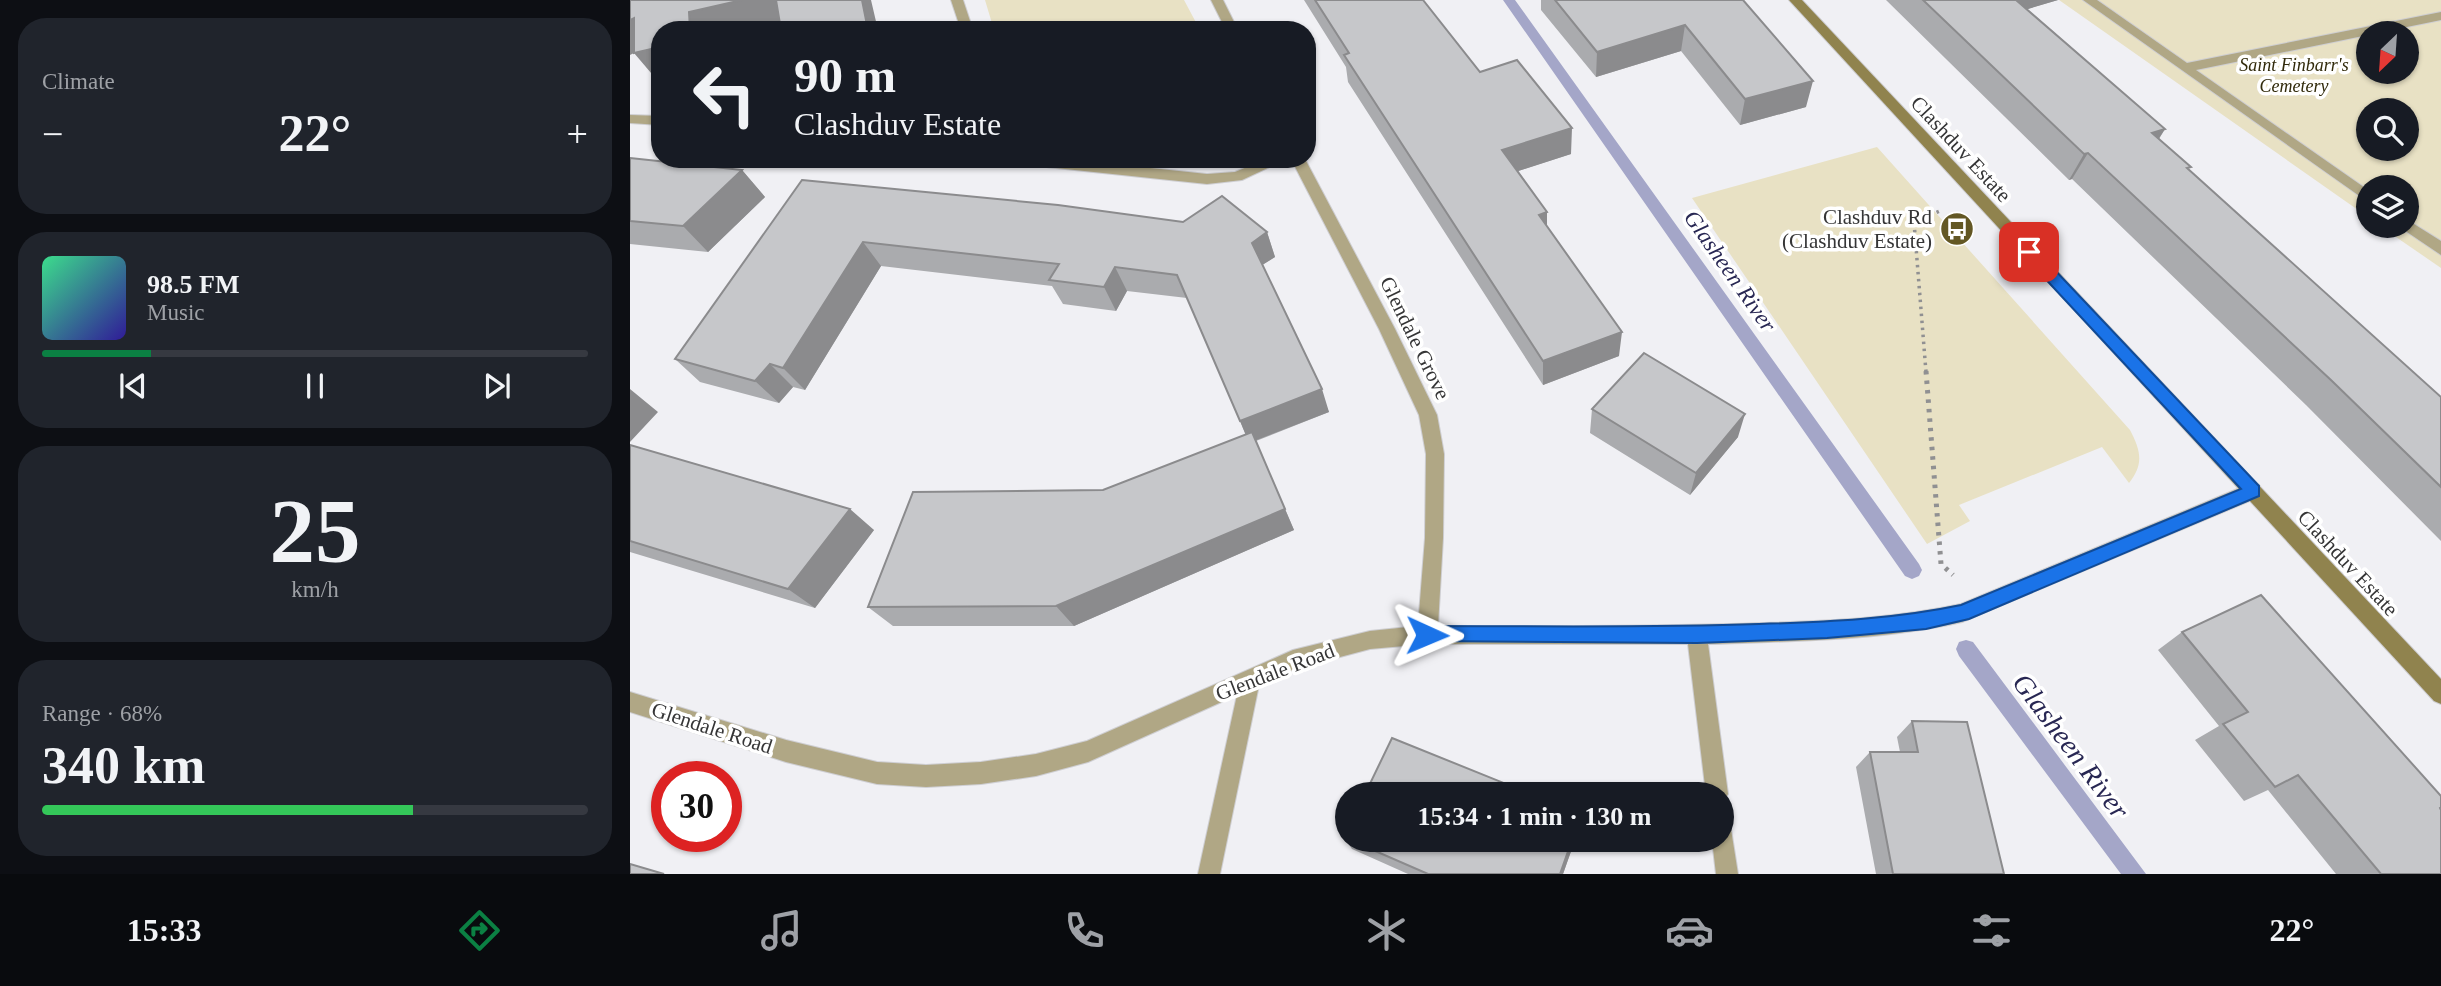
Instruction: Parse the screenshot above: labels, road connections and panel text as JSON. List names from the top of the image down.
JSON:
{
  "streets": {
    "street": ["Clashduv Estate", "Glendale Grove", "Glendale Road"]
  },
  "crossings": [
    ["Clashduv Estate", "Glendale Road"],
    ["Glendale Grove", "Glendale Road"]
  ],
  "water": ["Glasheen River"],
  "parks": ["Saint Finbarr's Cemetery"],
  "places": {
    "bus stop": ["Clashduv Rd (Clashduv Estate)"]
  },
  "north": "bottom left",
  "page": {
    "tile": [
      "Climate",
      ["25", "km/h"],
      ["Range · 68%", "340 km"]
    ],
    "turn": ["90 m", "Clashduv Estate"],
    "heat": ["−", "22°", "+"],
    "song": ["98.5 FM", "Music"],
    "limit": "30",
    "trip": "15:34 · 1 min · 130 m",
    "tabs": ["15:33", "22°"]
  }
}
